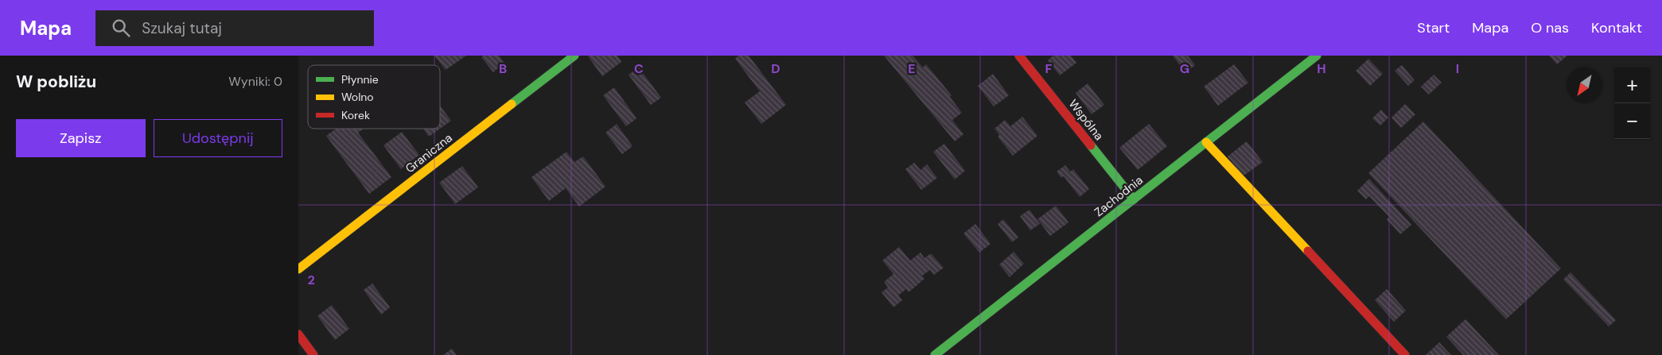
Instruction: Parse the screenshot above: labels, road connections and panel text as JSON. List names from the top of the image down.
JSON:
{
  "streets": {
    "street": ["Wspólna", "Graniczna", "Zachodnia"]
  },
  "crossings": [
    ["Wspólna", "Zachodnia"]
  ],
  "legend": ["Płynnie", "Wolno", "Korek"],
  "north": "bottom left",
  "page": {
    "header": "Mapa",
    "search": "Szukaj tutaj",
    "nav": [
      "Start",
      "Mapa",
      "O nas",
      "Kontakt"
    ],
    "heading": ["W pobliżu", "Wyniki: 0"],
    "map_buttons": ["+", "−"],
    "buttons": ["Zapisz", "Udostępnij"]
  },
  "grid": {
    "columns": [
      "B",
      "C",
      "D",
      "E",
      "F",
      "G",
      "H",
      "I"
    ],
    "rows": ["2"]
  }
}
